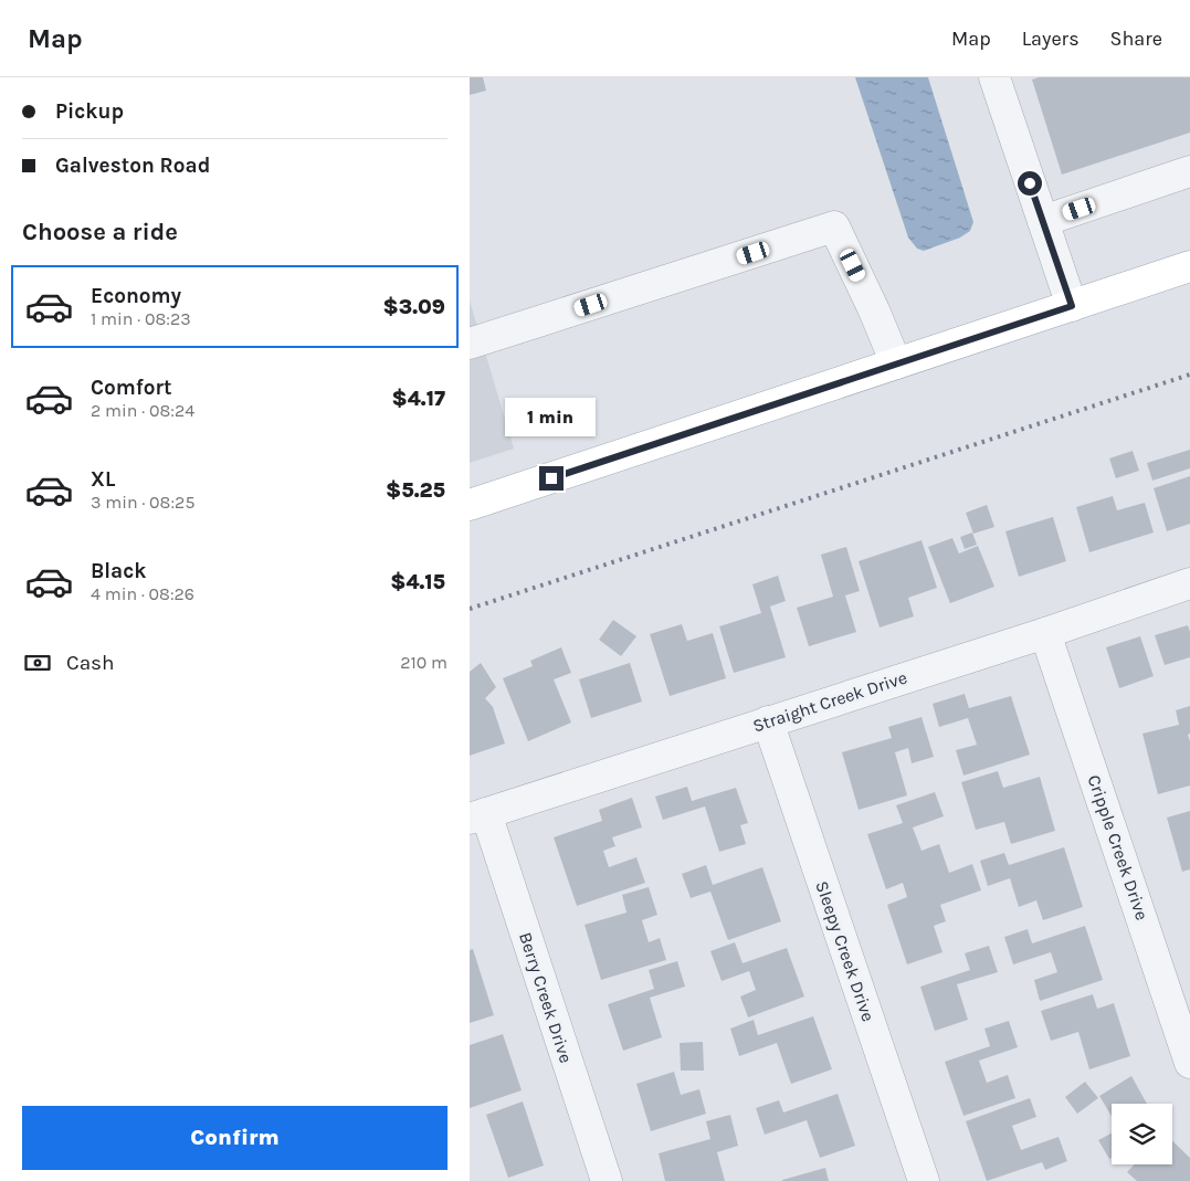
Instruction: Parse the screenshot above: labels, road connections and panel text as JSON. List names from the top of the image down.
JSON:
{
  "streets": {
    "street": [
      "Straight Creek Drive",
      "Cripple Creek Drive",
      "Sleepy Creek Drive",
      "Berry Creek Drive"
    ]
  },
  "crossings": [
    ["Straight Creek Drive", "Cripple Creek Drive"],
    ["Straight Creek Drive", "Sleepy Creek Drive"],
    ["Straight Creek Drive", "Berry Creek Drive"]
  ],
  "page": {
    "header": "Map",
    "nav": ["Map", "Layers", "Share"],
    "banner": ["Pickup", "Galveston Road"],
    "heading": "Choose a ride",
    "list": [
      {
        "name": "Economy",
        "note": "1 min · 08:23",
        "value": "$3.09"
      },
      {
        "name": "Comfort",
        "note": "2 min · 08:24",
        "value": "$4.17"
      },
      {
        "name": "XL",
        "note": "3 min · 08:25",
        "value": "$5.25"
      },
      {
        "name": "Black",
        "note": "4 min · 08:26",
        "value": "$4.15"
      }
    ],
    "bubble": "1 min",
    "pay": ["Cash", "210 m"],
    "buttons": "Confirm"
  }
}
